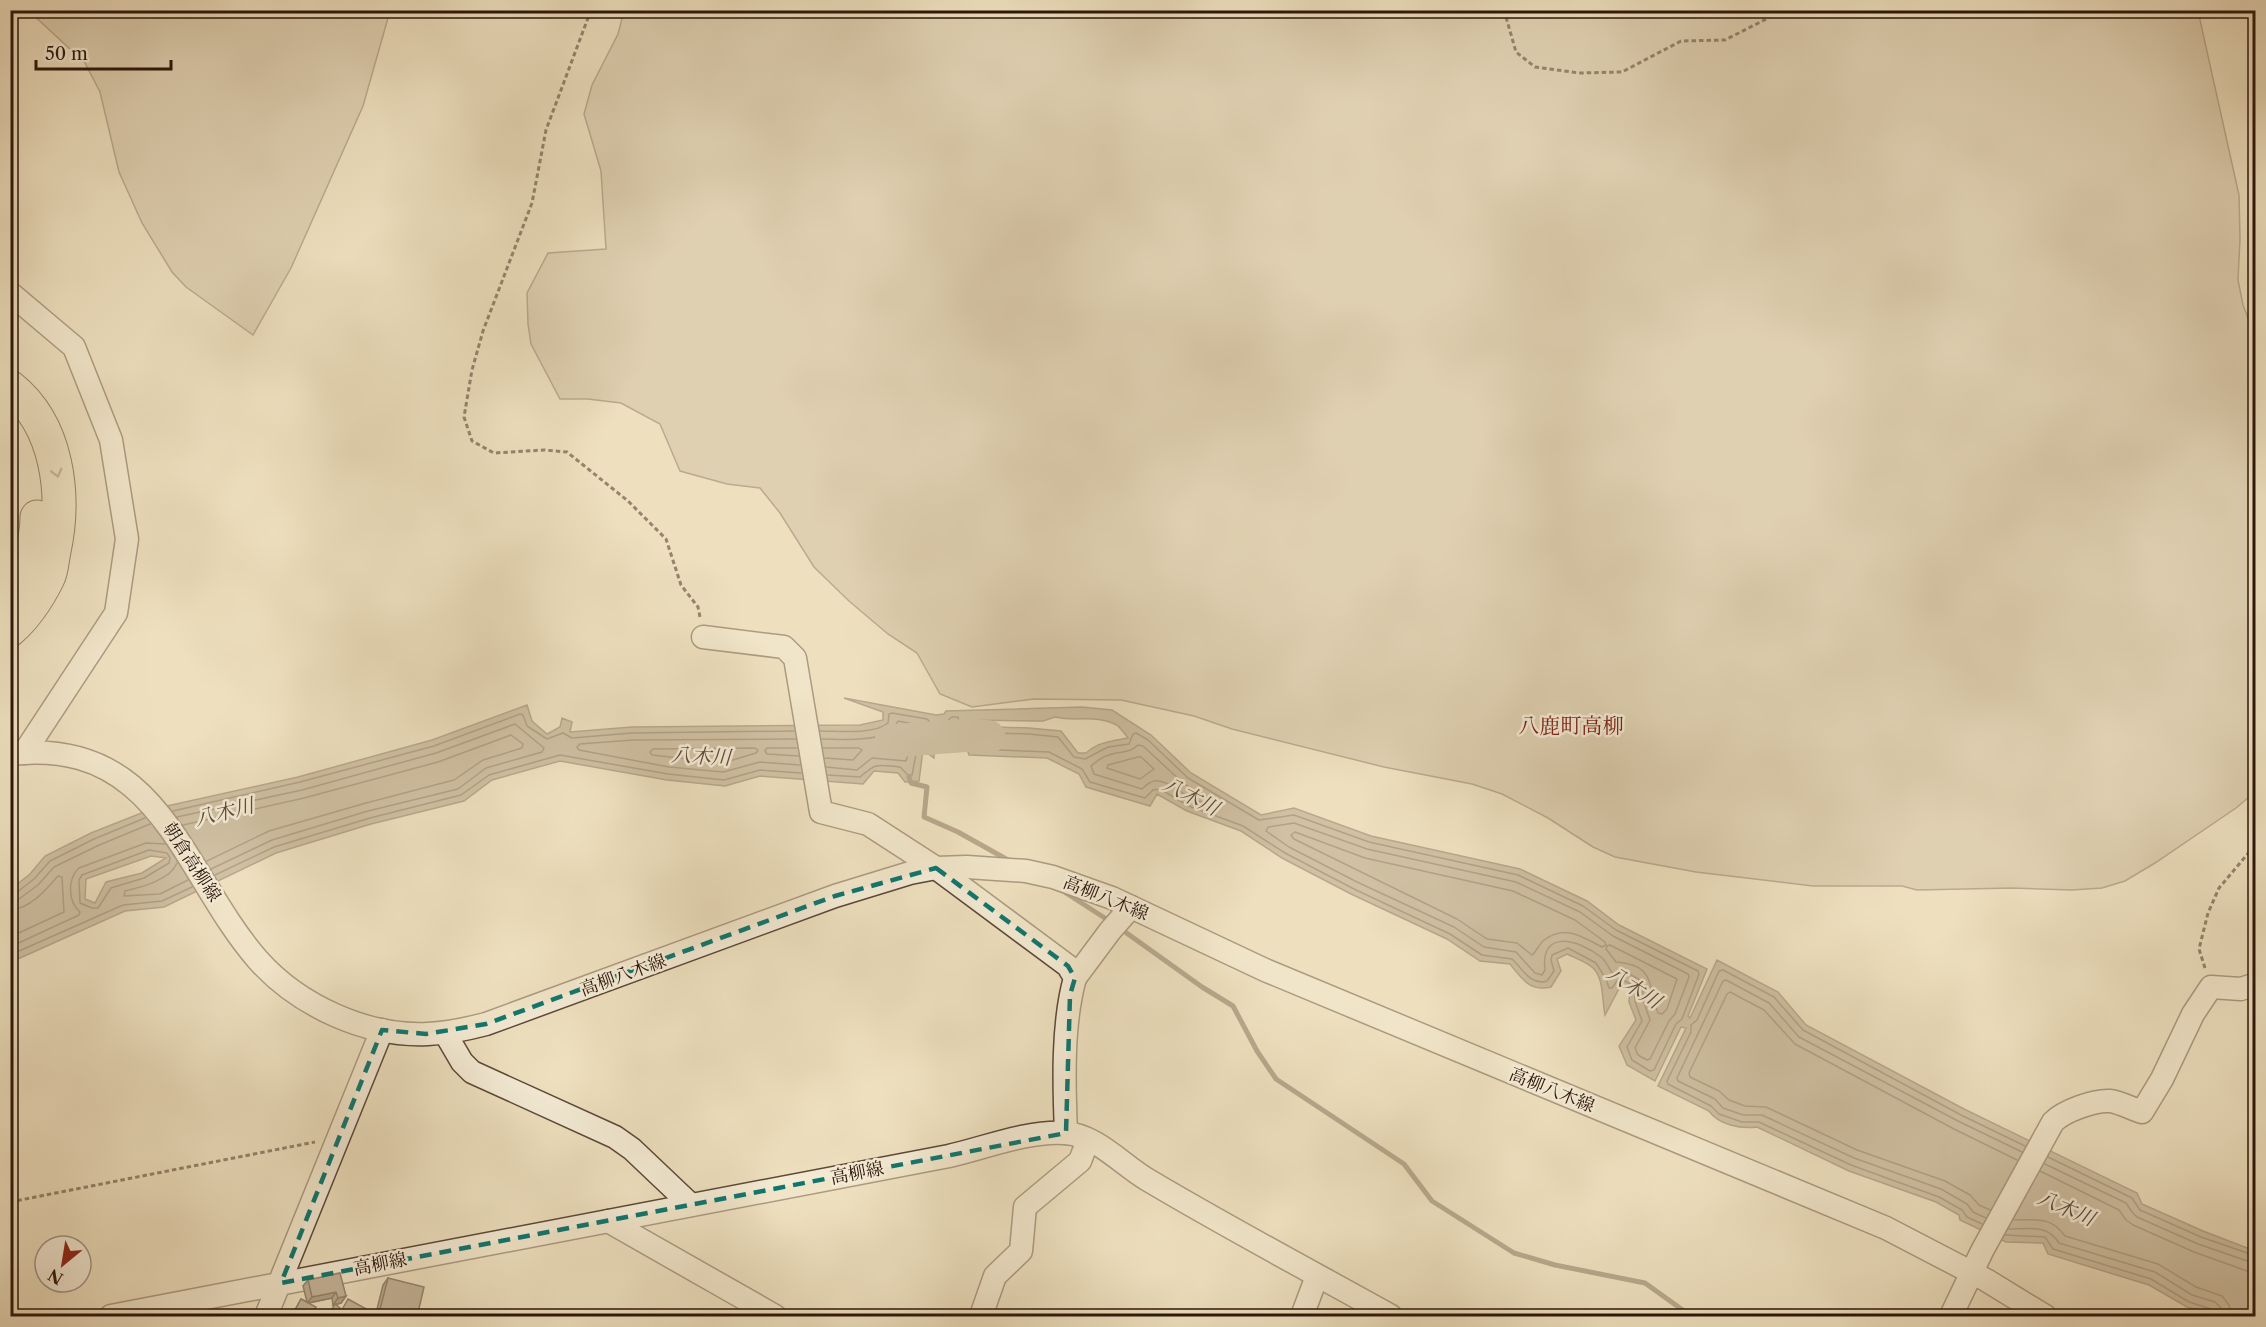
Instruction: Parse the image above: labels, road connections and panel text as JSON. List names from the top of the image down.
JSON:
{
  "streets": {
    "street": ["朝倉高柳線", "高柳八木線", "高柳線"]
  },
  "crossings": [
    ["朝倉高柳線", "高柳八木線"]
  ],
  "districts": ["八鹿町高柳"],
  "water": ["八木川"],
  "scale_bar": "50 m",
  "north": "bottom left"
}
